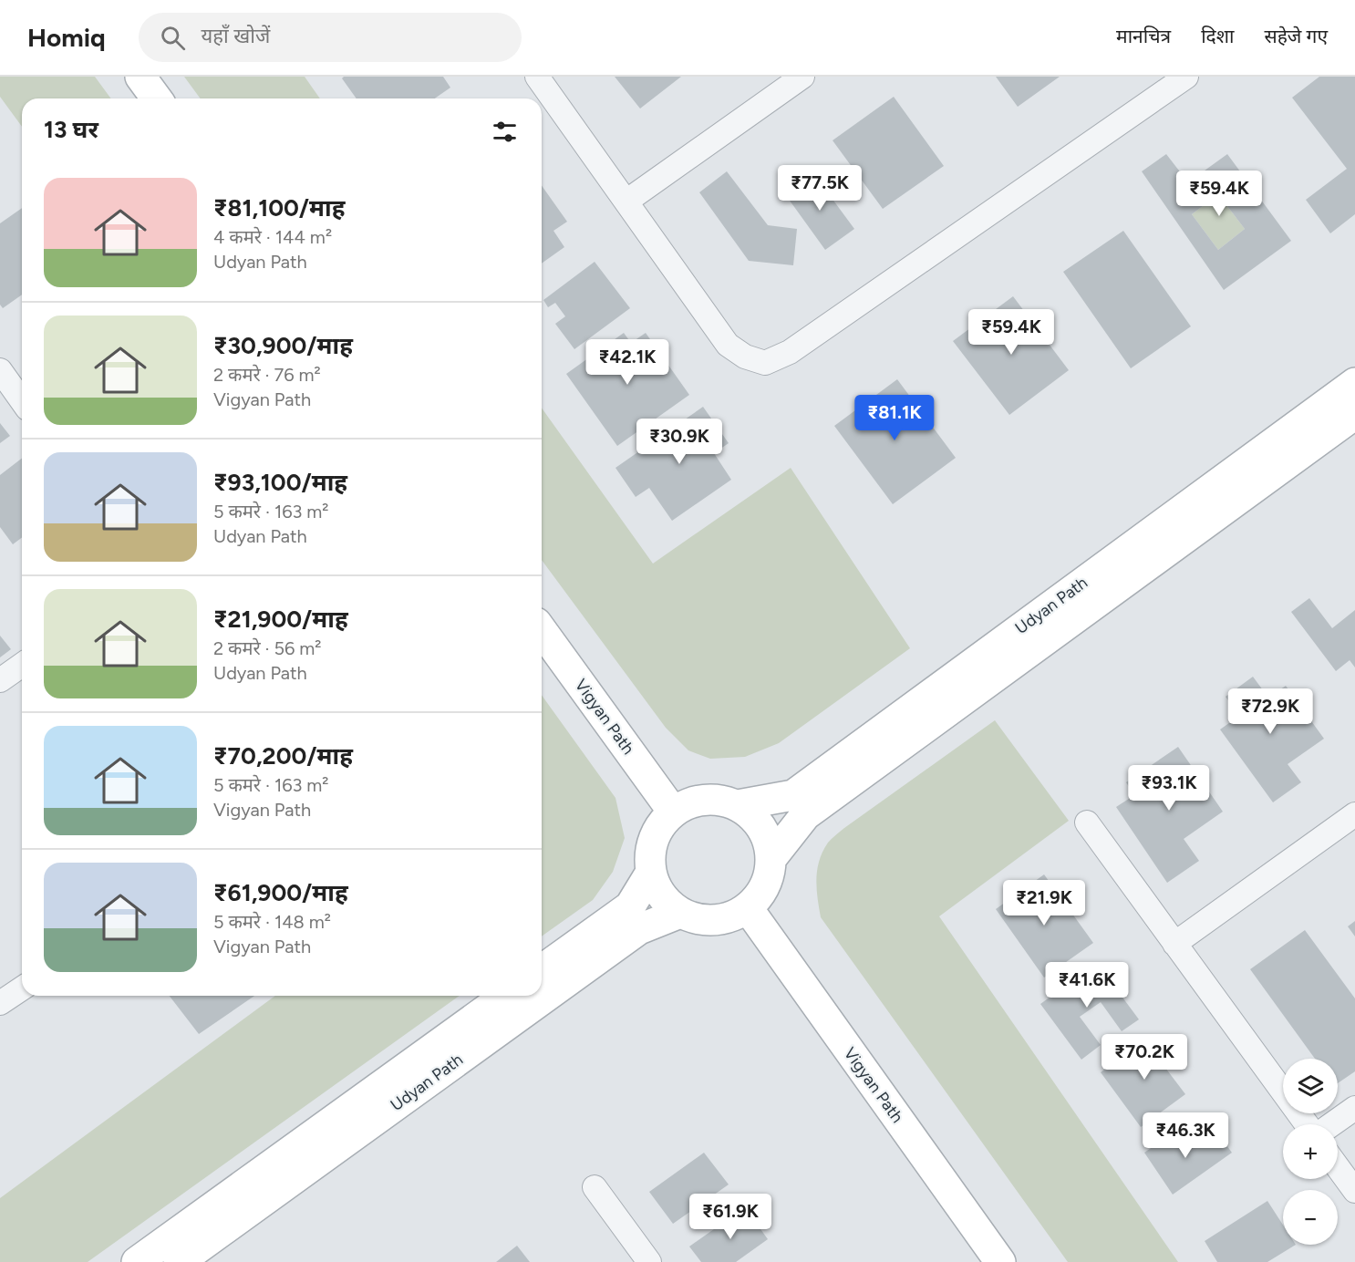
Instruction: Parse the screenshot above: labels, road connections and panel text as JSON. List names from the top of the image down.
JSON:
{
  "streets": {
    "main road": ["Udyan Path", "Vigyan Path"]
  },
  "crossings": [
    ["Udyan Path", "Vigyan Path"]
  ],
  "page": {
    "header": "Homiq",
    "search": "यहाँ खोजें",
    "nav": ["मानचित्र", "दिशा", "सहेजे गए"],
    "heading": "13 घर",
    "list": [
      {
        "name": "₹81,100/माह",
        "note": "4 कमरे · 144 m² · Udyan Path"
      },
      {
        "name": "₹30,900/माह",
        "note": "2 कमरे · 76 m² · Vigyan Path"
      },
      {
        "name": "₹93,100/माह",
        "note": "5 कमरे · 163 m² · Udyan Path"
      },
      {
        "name": "₹21,900/माह",
        "note": "2 कमरे · 56 m² · Udyan Path"
      },
      {
        "name": "₹70,200/माह",
        "note": "5 कमरे · 163 m² · Vigyan Path"
      },
      {
        "name": "₹61,900/माह",
        "note": "5 कमरे · 148 m² · Vigyan Path"
      }
    ],
    "price": [
      "₹77.5K",
      "₹59.4K",
      "₹59.4K",
      "₹42.1K",
      "₹81.1K",
      "₹30.9K",
      "₹72.9K",
      "₹93.1K",
      "₹21.9K",
      "₹41.6K",
      "₹70.2K",
      "₹46.3K",
      "₹61.9K"
    ],
    "map_buttons": ["+", "−"]
  }
}
